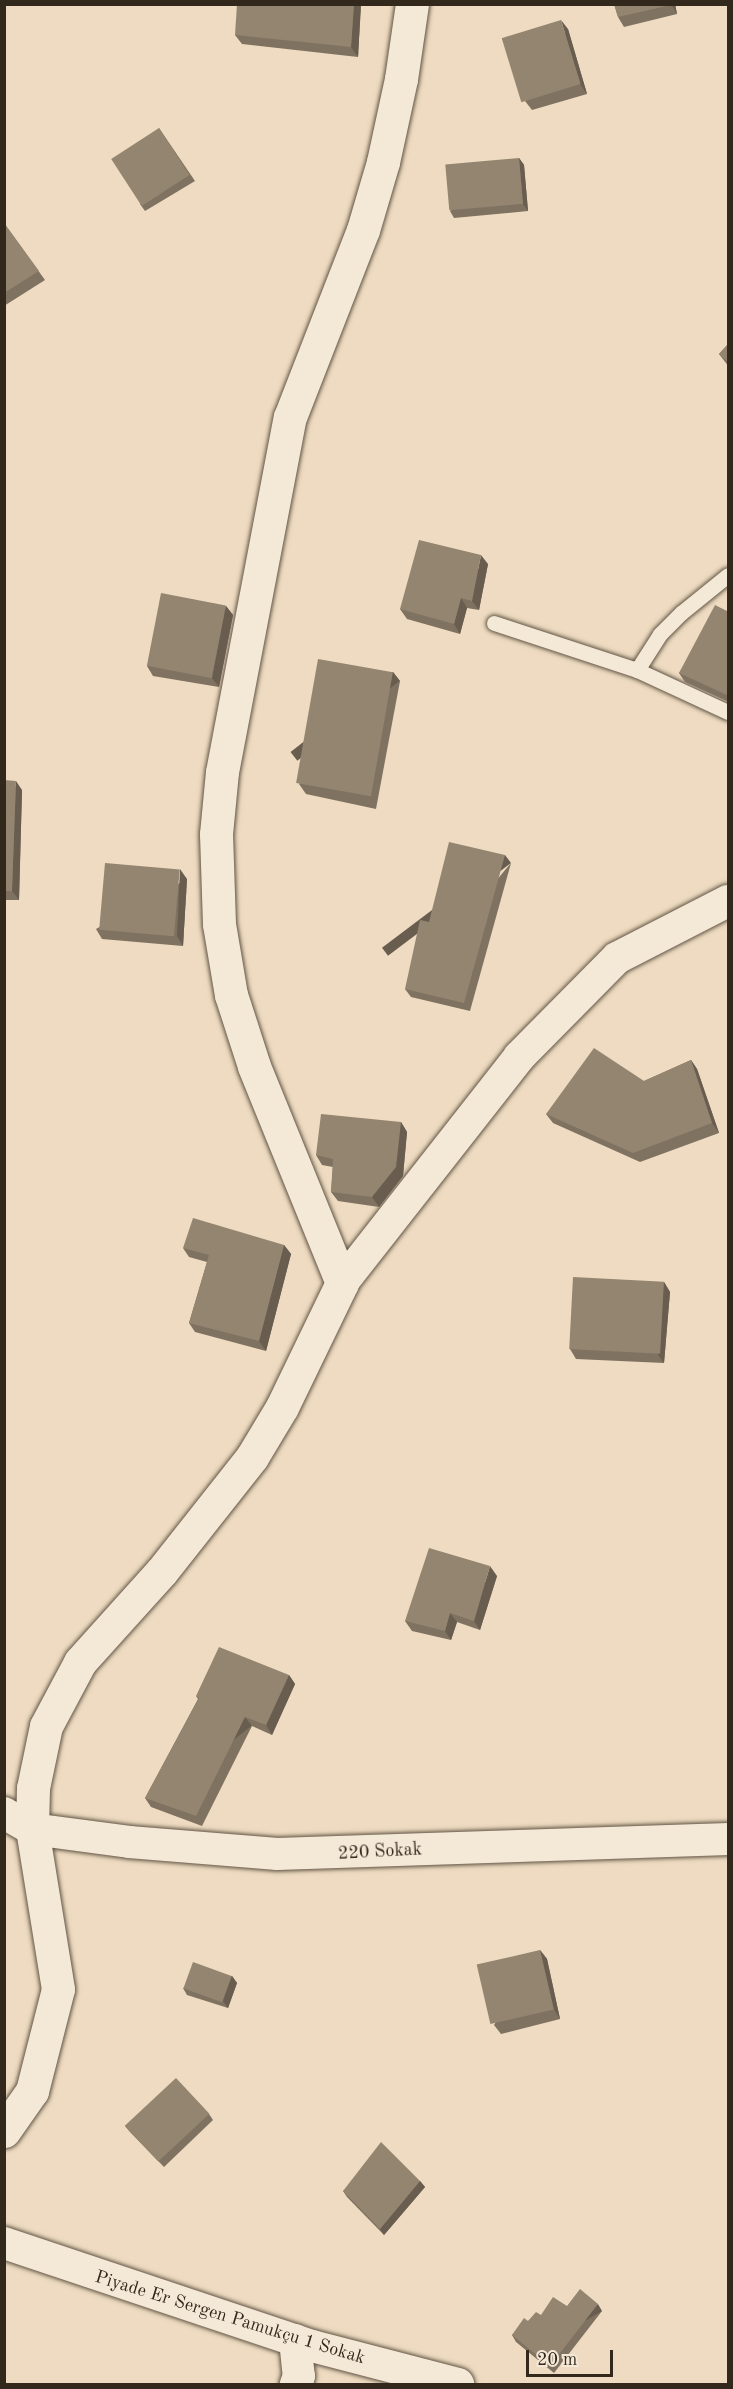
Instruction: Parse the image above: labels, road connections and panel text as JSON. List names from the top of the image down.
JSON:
{
  "streets": {
    "street": ["220 Sokak", "Piyade Er Sergen Pamukçu 1 Sokak"]
  },
  "scale_bar": "20 m"
}
